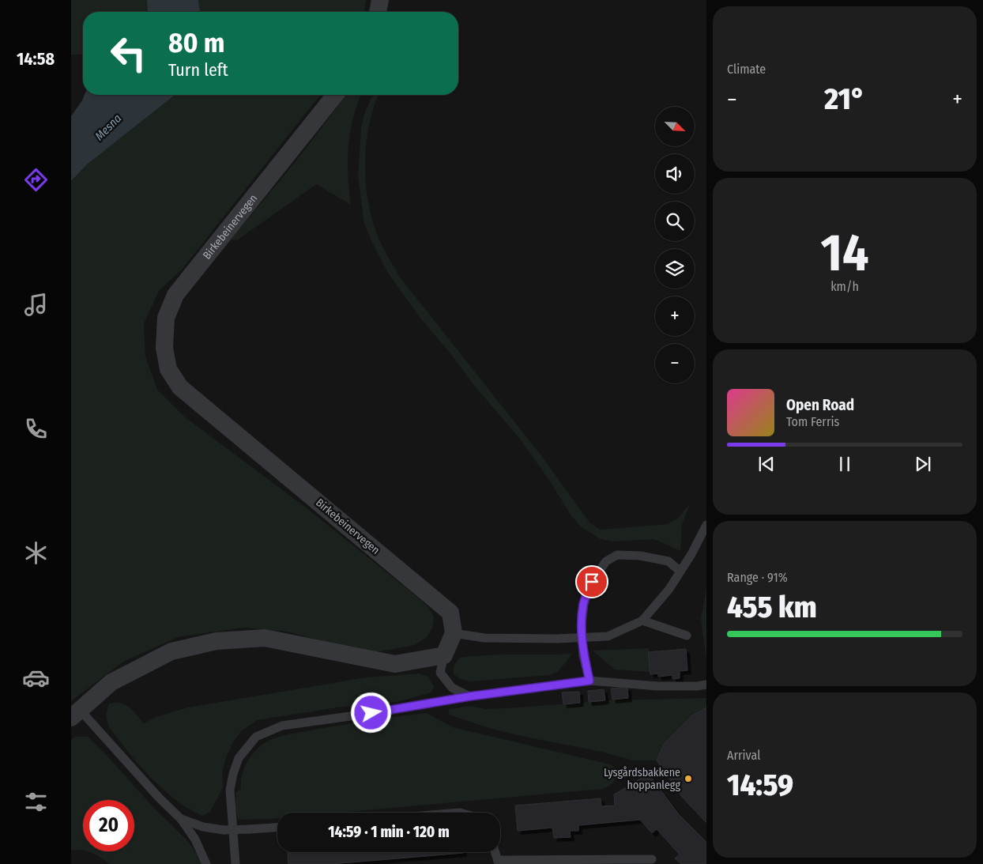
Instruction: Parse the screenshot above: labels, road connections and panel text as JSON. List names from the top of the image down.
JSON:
{
  "streets": {
    "street": ["Birkebeinervegen"]
  },
  "water": ["Mesna"],
  "places": ["Lysgårdsbakkene hoppanlegg"],
  "north": "bottom right",
  "page": {
    "tabs": "14:58",
    "tile": [
      "Climate",
      ["14", "km/h"],
      ["Range · 91%", "455 km"],
      ["Arrival", "14:59"]
    ],
    "turn": ["80 m", "Turn left"],
    "heat": ["−", "21°", "+"],
    "map_buttons": ["+", "−"],
    "song": ["Open Road", "Tom Ferris"],
    "limit": "20",
    "trip": "14:59 · 1 min · 120 m"
  }
}
